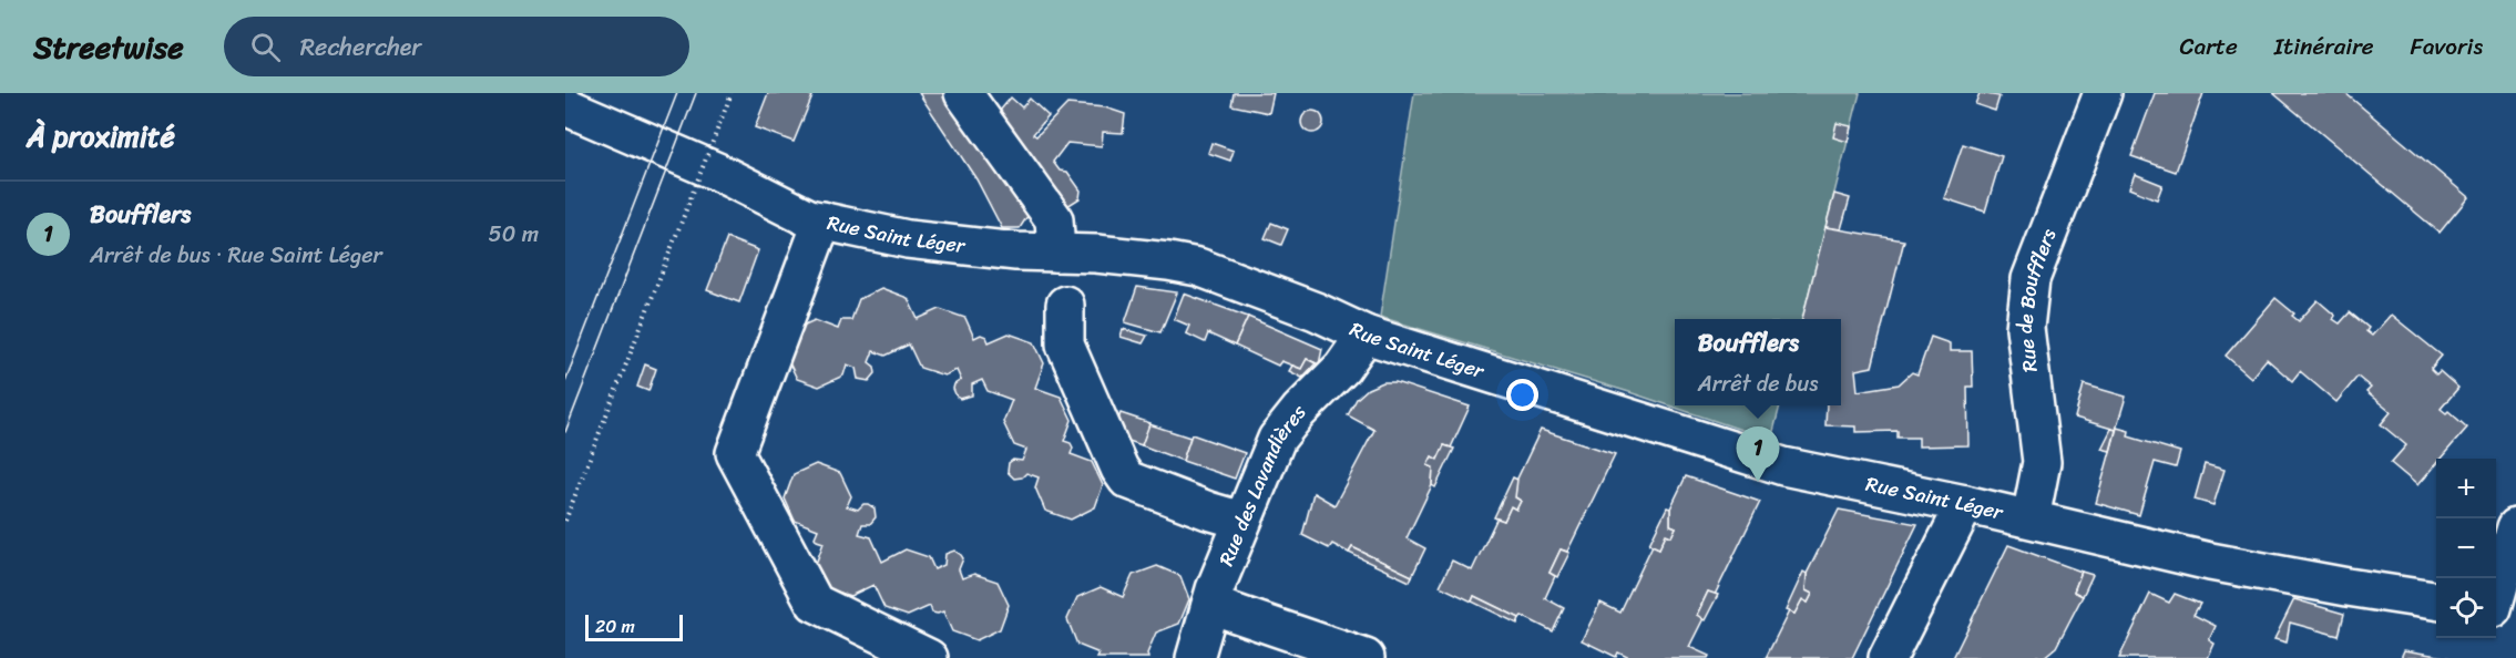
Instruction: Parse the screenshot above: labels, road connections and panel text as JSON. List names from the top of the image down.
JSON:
{
  "streets": {
    "street": ["Rue Saint Léger", "Rue de Boufflers", "Rue des Lavandières"]
  },
  "crossings": [
    ["Rue Saint Léger", "Rue de Boufflers"],
    ["Rue Saint Léger", "Rue des Lavandières"]
  ],
  "scale_bar": "20 m",
  "page": {
    "header": "Streetwise",
    "search": "Rechercher",
    "nav": ["Carte", "Itinéraire", "Favoris"],
    "heading": "À proximité",
    "list": [
      {
        "mark": "1",
        "name": "Boufflers",
        "note": "Arrêt de bus · Rue Saint Léger",
        "value": "50 m"
      }
    ],
    "popup": ["Boufflers", "Arrêt de bus"],
    "pins": "1",
    "map_buttons": ["+", "−"],
    "scale": "20 m"
  }
}
